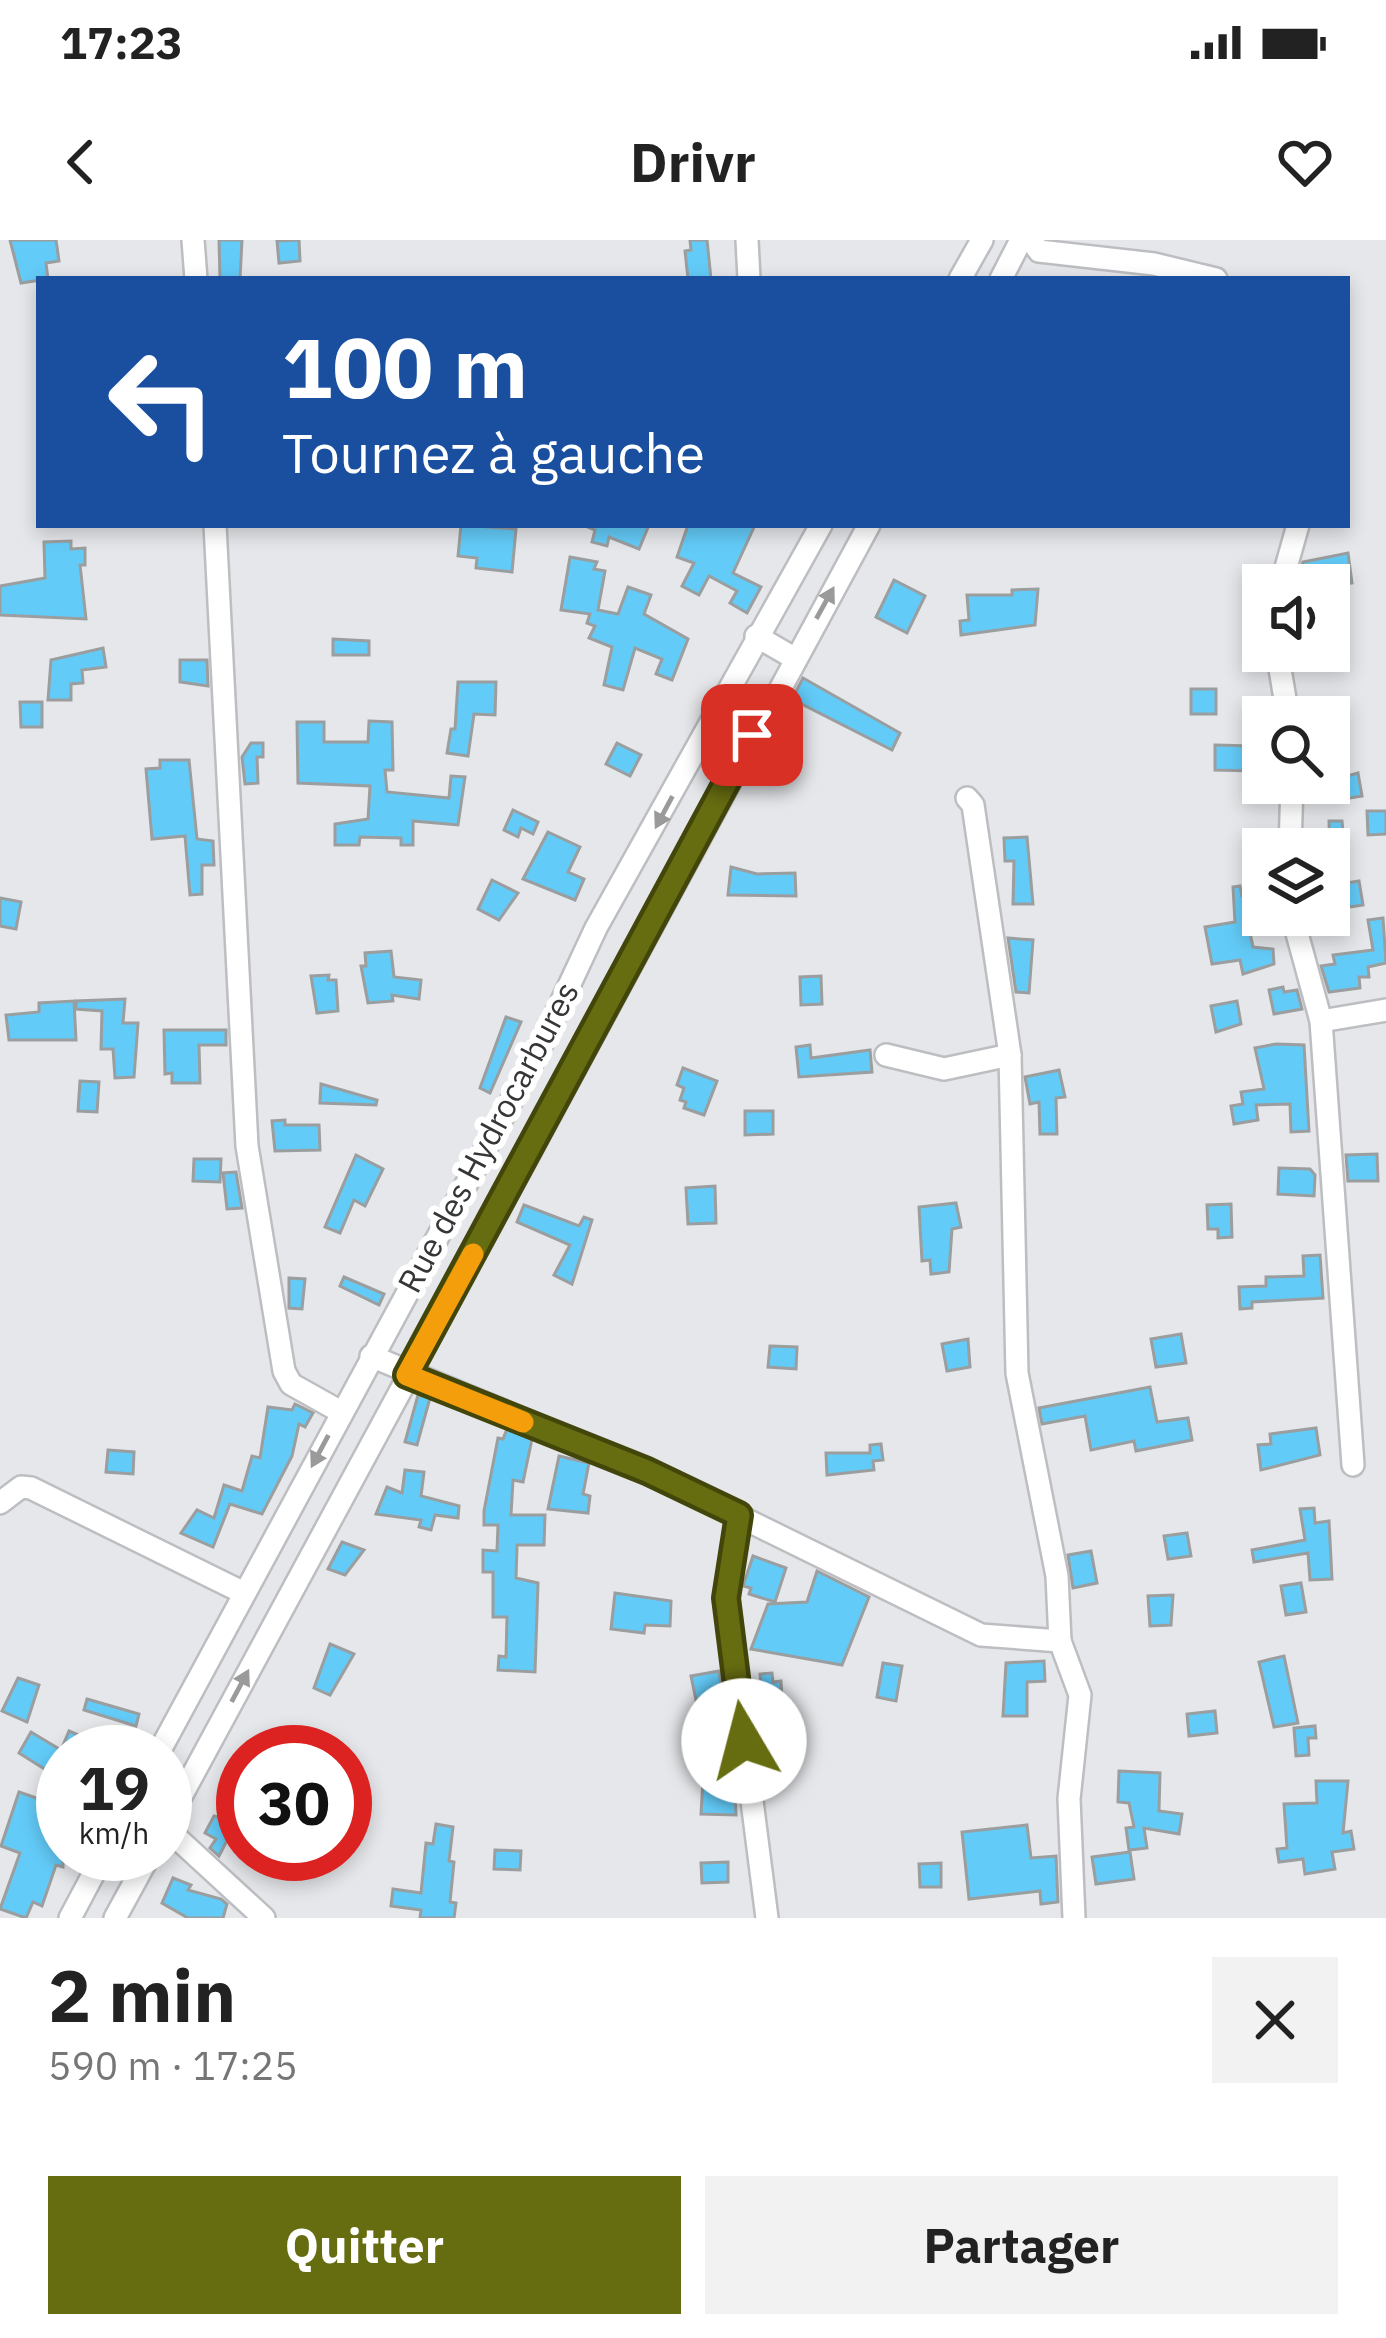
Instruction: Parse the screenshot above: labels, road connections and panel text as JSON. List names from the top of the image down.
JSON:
{
  "streets": {
    "street": ["Rue des Hydrocarbures"]
  },
  "page": {
    "status": "17:23",
    "header": "Drivr",
    "turn": ["100 m", "Tournez à gauche"],
    "speed": "19 km/h",
    "limit": "30",
    "heading": ["2 min", "590 m · 17:25"],
    "buttons": ["Quitter", "Partager"]
  }
}
